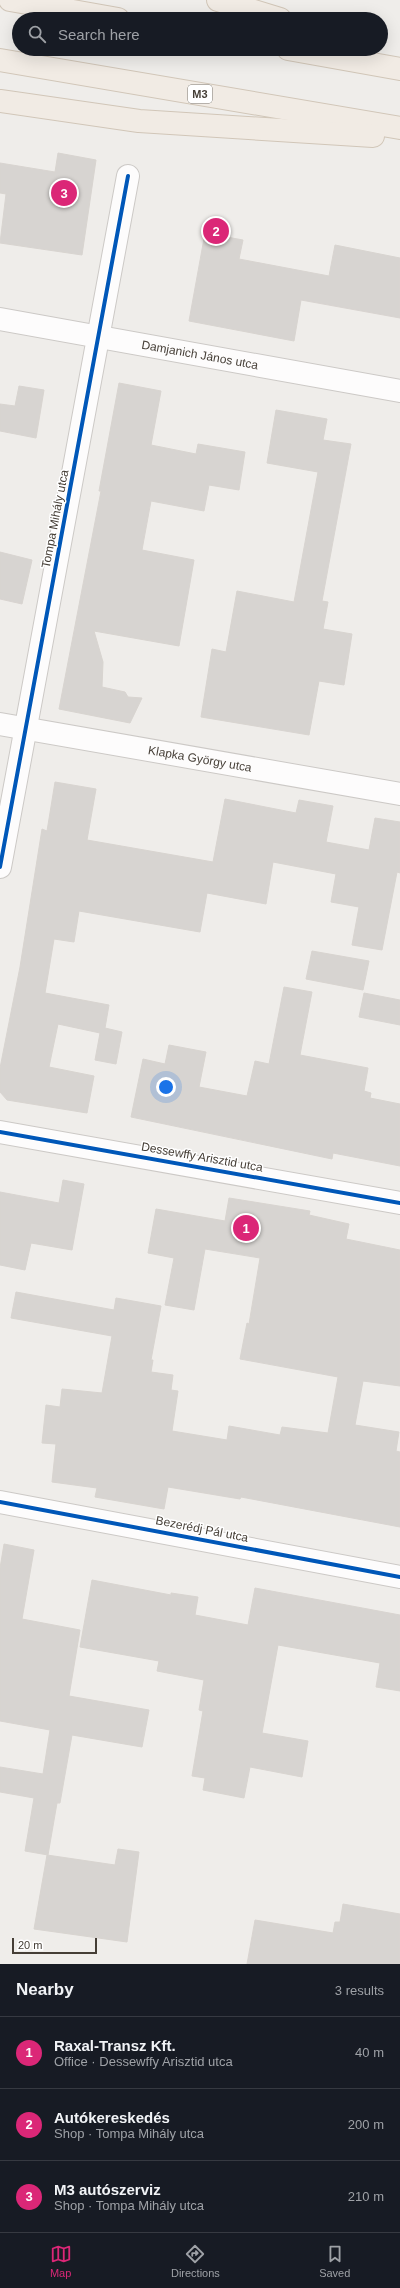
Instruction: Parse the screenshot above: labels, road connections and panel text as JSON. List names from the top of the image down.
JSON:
{
  "streets": {
    "main road": ["M3"],
    "street": [
      "Damjanich János utca",
      "Tompa Mihály utca",
      "Klapka György utca",
      "Dessewffy Arisztid utca",
      "Bezerédj Pál utca"
    ]
  },
  "crossings": [
    ["Damjanich János utca", "Tompa Mihály utca"],
    ["Tompa Mihály utca", "Klapka György utca"]
  ],
  "scale_bar": "20 m",
  "page": {
    "search": "Search here",
    "pins": ["3", "2", "1"],
    "scale": "20 m",
    "heading": ["Nearby", "3 results"],
    "list": [
      {
        "mark": "1",
        "name": "Raxal-Transz Kft.",
        "note": "Office · Dessewffy Arisztid utca",
        "value": "40 m"
      },
      {
        "mark": "2",
        "name": "Autókereskedés",
        "note": "Shop · Tompa Mihály utca",
        "value": "200 m"
      },
      {
        "mark": "3",
        "name": "M3 autószerviz",
        "note": "Shop · Tompa Mihály utca",
        "value": "210 m"
      }
    ],
    "nav": ["Map", "Directions", "Saved"]
  }
}
